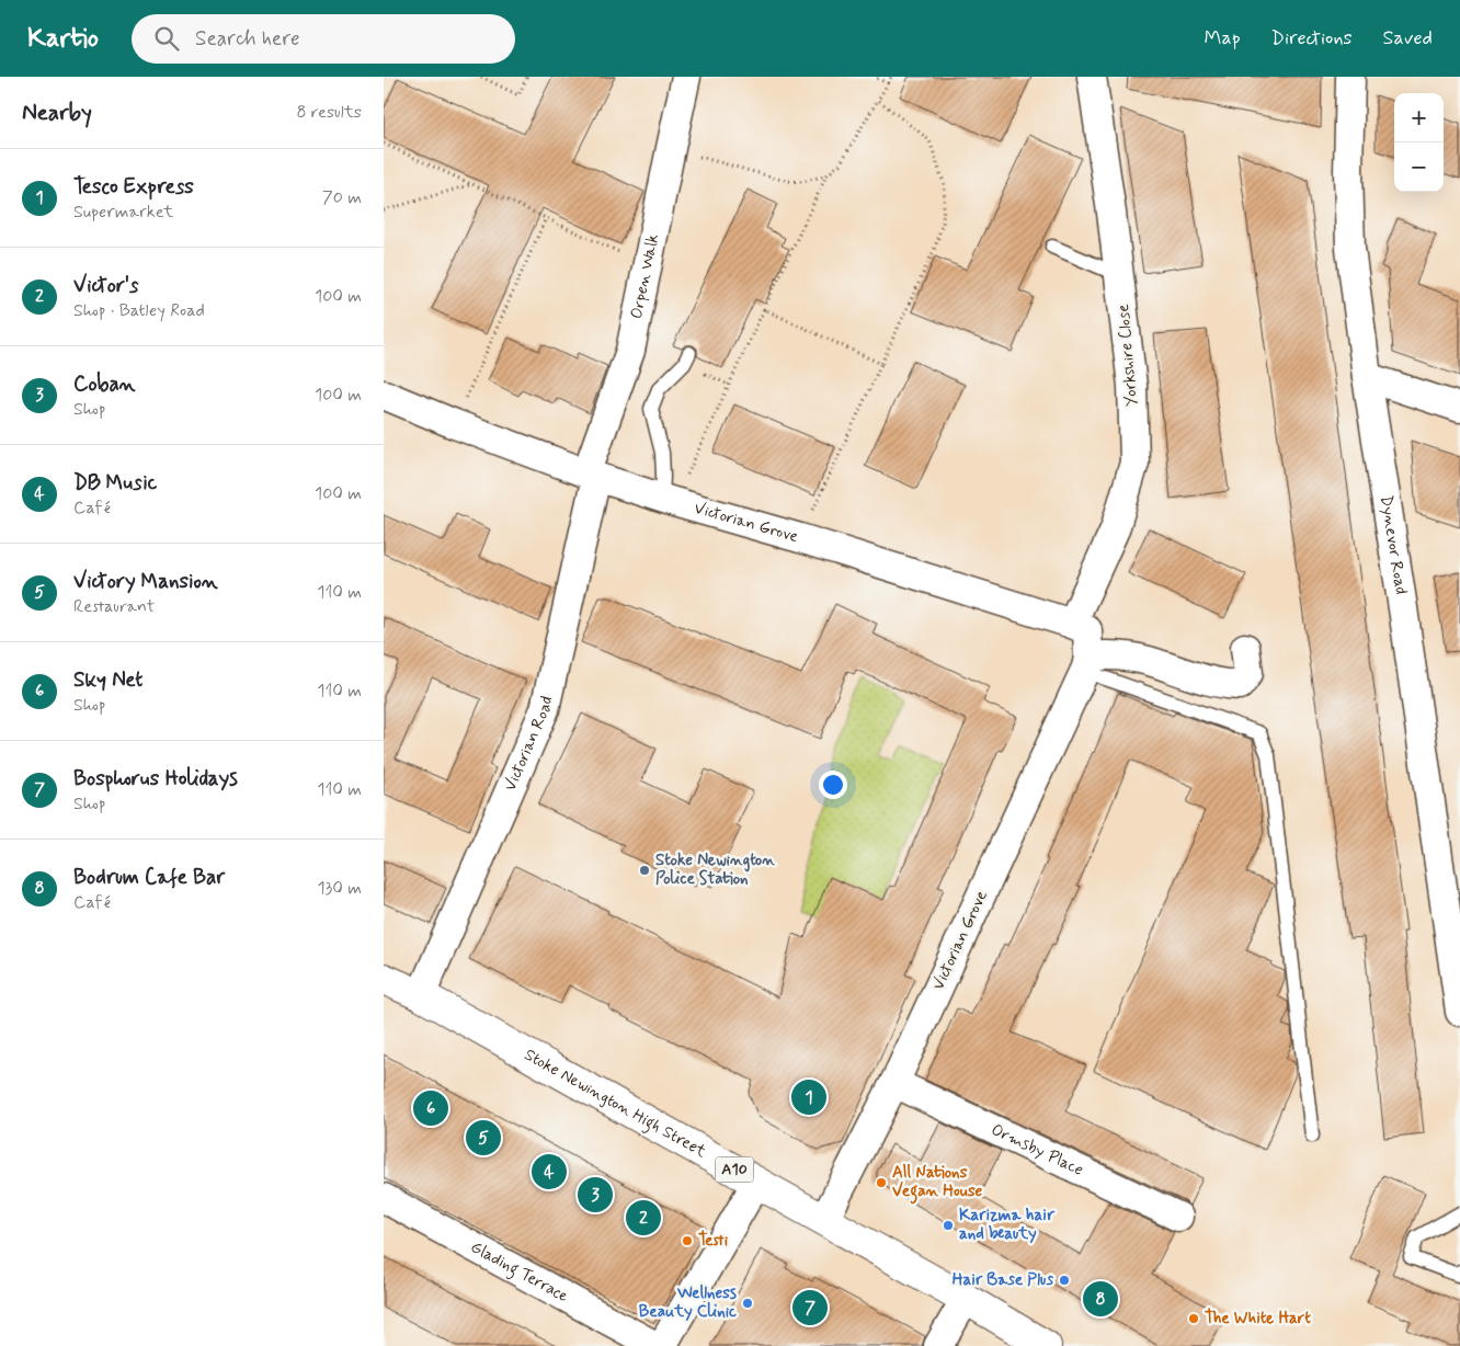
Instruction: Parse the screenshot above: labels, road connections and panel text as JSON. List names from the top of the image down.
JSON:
{
  "streets": {
    "highway": ["Stoke Newington High Street", "A10"],
    "street": [
      "Orpen Walk",
      "Yorkshire Close",
      "Victorian Grove",
      "Dynevor Road",
      "Victorian Road",
      "Ormsby Place",
      "Glading Terrace"
    ]
  },
  "crossings": [
    ["Orpen Walk", "Victorian Grove"],
    ["Orpen Walk", "Victorian Road"],
    ["Yorkshire Close", "Victorian Grove"],
    ["Victorian Grove", "Victorian Road"],
    ["Victorian Grove", "Stoke Newington High Street"],
    ["Victorian Grove", "Ormsby Place"],
    ["Victorian Road", "Stoke Newington High Street"]
  ],
  "places": [
    "Stoke Newington Police Station",
    "All Nations Vegan House",
    "Karizma hair and beauty",
    "Testi",
    "Hair Base Plus",
    "Wellness Beauty Clinic",
    "The White Hart"
  ],
  "page": {
    "header": "Kartio",
    "search": "Search here",
    "nav": ["Map", "Directions", "Saved"],
    "heading": ["Nearby", "8 results"],
    "map_buttons": ["+", "−"],
    "list": [
      {
        "mark": "1",
        "name": "Tesco Express",
        "note": "Supermarket",
        "value": "70 m"
      },
      {
        "mark": "2",
        "name": "Victor's",
        "note": "Shop · Batley Road",
        "value": "100 m"
      },
      {
        "mark": "3",
        "name": "Coban",
        "note": "Shop",
        "value": "100 m"
      },
      {
        "mark": "4",
        "name": "DB Music",
        "note": "Café",
        "value": "100 m"
      },
      {
        "mark": "5",
        "name": "Victory Mansion",
        "note": "Restaurant",
        "value": "110 m"
      },
      {
        "mark": "6",
        "name": "Sky Net",
        "note": "Shop",
        "value": "110 m"
      },
      {
        "mark": "7",
        "name": "Bosphorus Holidays",
        "note": "Shop",
        "value": "110 m"
      },
      {
        "mark": "8",
        "name": "Bodrum Cafe Bar",
        "note": "Café",
        "value": "130 m"
      }
    ],
    "pins": [
      "1",
      "6",
      "5",
      "4",
      "3",
      "2",
      "8",
      "7"
    ]
  }
}
